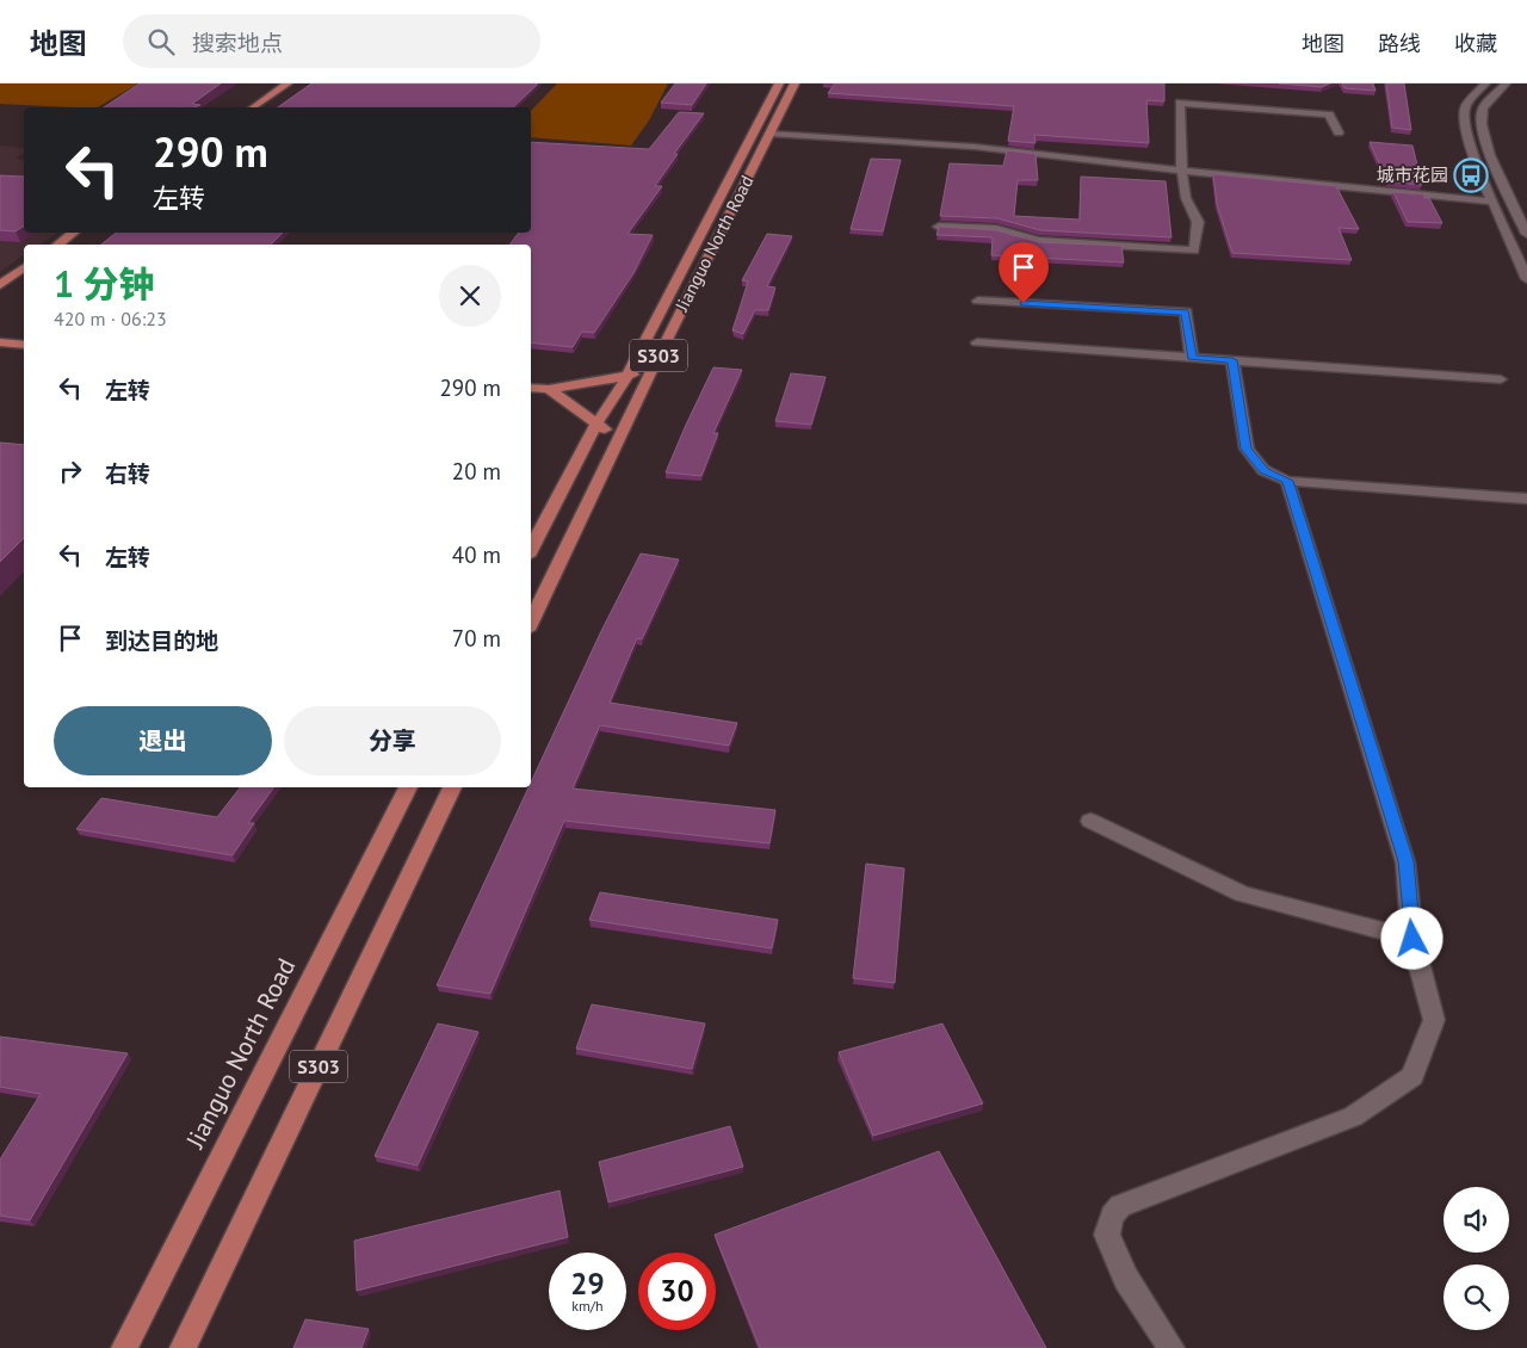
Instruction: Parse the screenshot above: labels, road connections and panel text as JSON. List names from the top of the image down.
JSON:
{
  "streets": {
    "main road": ["Jianguo North Road", "S303"]
  },
  "places": {
    "bus stop": ["城市花园"]
  },
  "page": {
    "header": "地图",
    "search": "搜索地点",
    "nav": ["地图", "路线", "收藏"],
    "turn": ["290 m", "左转"],
    "heading": ["1 分钟", "420 m · 06:23"],
    "list": [
      {
        "name": "左转",
        "value": "290 m"
      },
      {
        "name": "右转",
        "value": "20 m"
      },
      {
        "name": "左转",
        "value": "40 m"
      },
      {
        "name": "到达目的地",
        "value": "70 m"
      }
    ],
    "buttons": ["退出", "分享"],
    "speed": "29 km/h",
    "limit": "30"
  }
}
